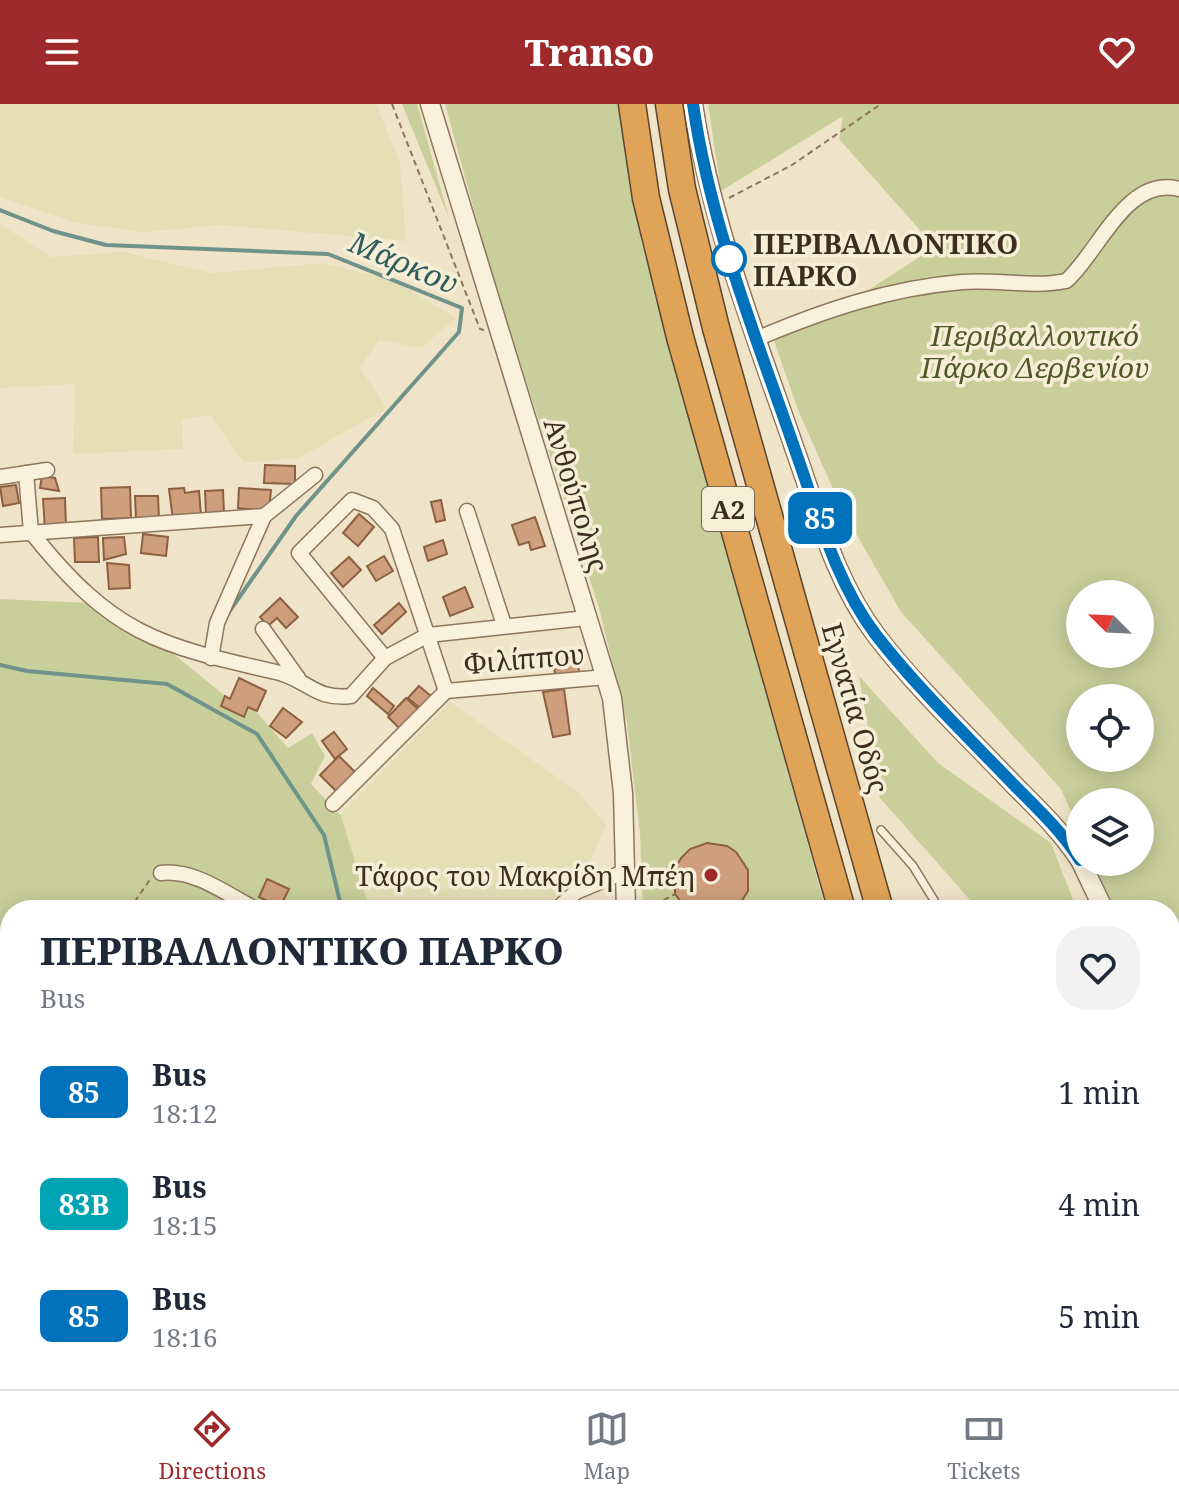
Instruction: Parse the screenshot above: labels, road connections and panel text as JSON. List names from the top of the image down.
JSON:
{
  "streets": {
    "highway": ["Α2", "Εγνατία Οδός"],
    "street": ["Ανθούπολης", "Φιλίππου"]
  },
  "crossings": [
    ["Ανθούπολης", "Φιλίππου"]
  ],
  "water": ["Μάρκου"],
  "parks": ["Περιβαλλοντικό Πάρκο Δερβενίου"],
  "places": ["ΠΕΡΙΒΑΛΛΟΝΤΙΚΟ ΠΑΡΚΟ", "Τάφος του Μακρίδη Μπέη"],
  "lines": ["bus line 85"],
  "north": "top left",
  "page": {
    "header": "Transo",
    "on_map": "85",
    "heading": ["ΠΕΡΙΒΑΛΛΟΝΤΙΚΟ ΠΑΡΚΟ", "Bus"],
    "list": [
      {
        "mark": "85",
        "name": "Bus",
        "note": "18:12",
        "value": "1 min"
      },
      {
        "mark": "83Β",
        "name": "Bus",
        "note": "18:15",
        "value": "4 min"
      },
      {
        "mark": "85",
        "name": "Bus",
        "note": "18:16",
        "value": "5 min"
      }
    ],
    "tabs": ["Directions", "Map", "Tickets"]
  }
}
